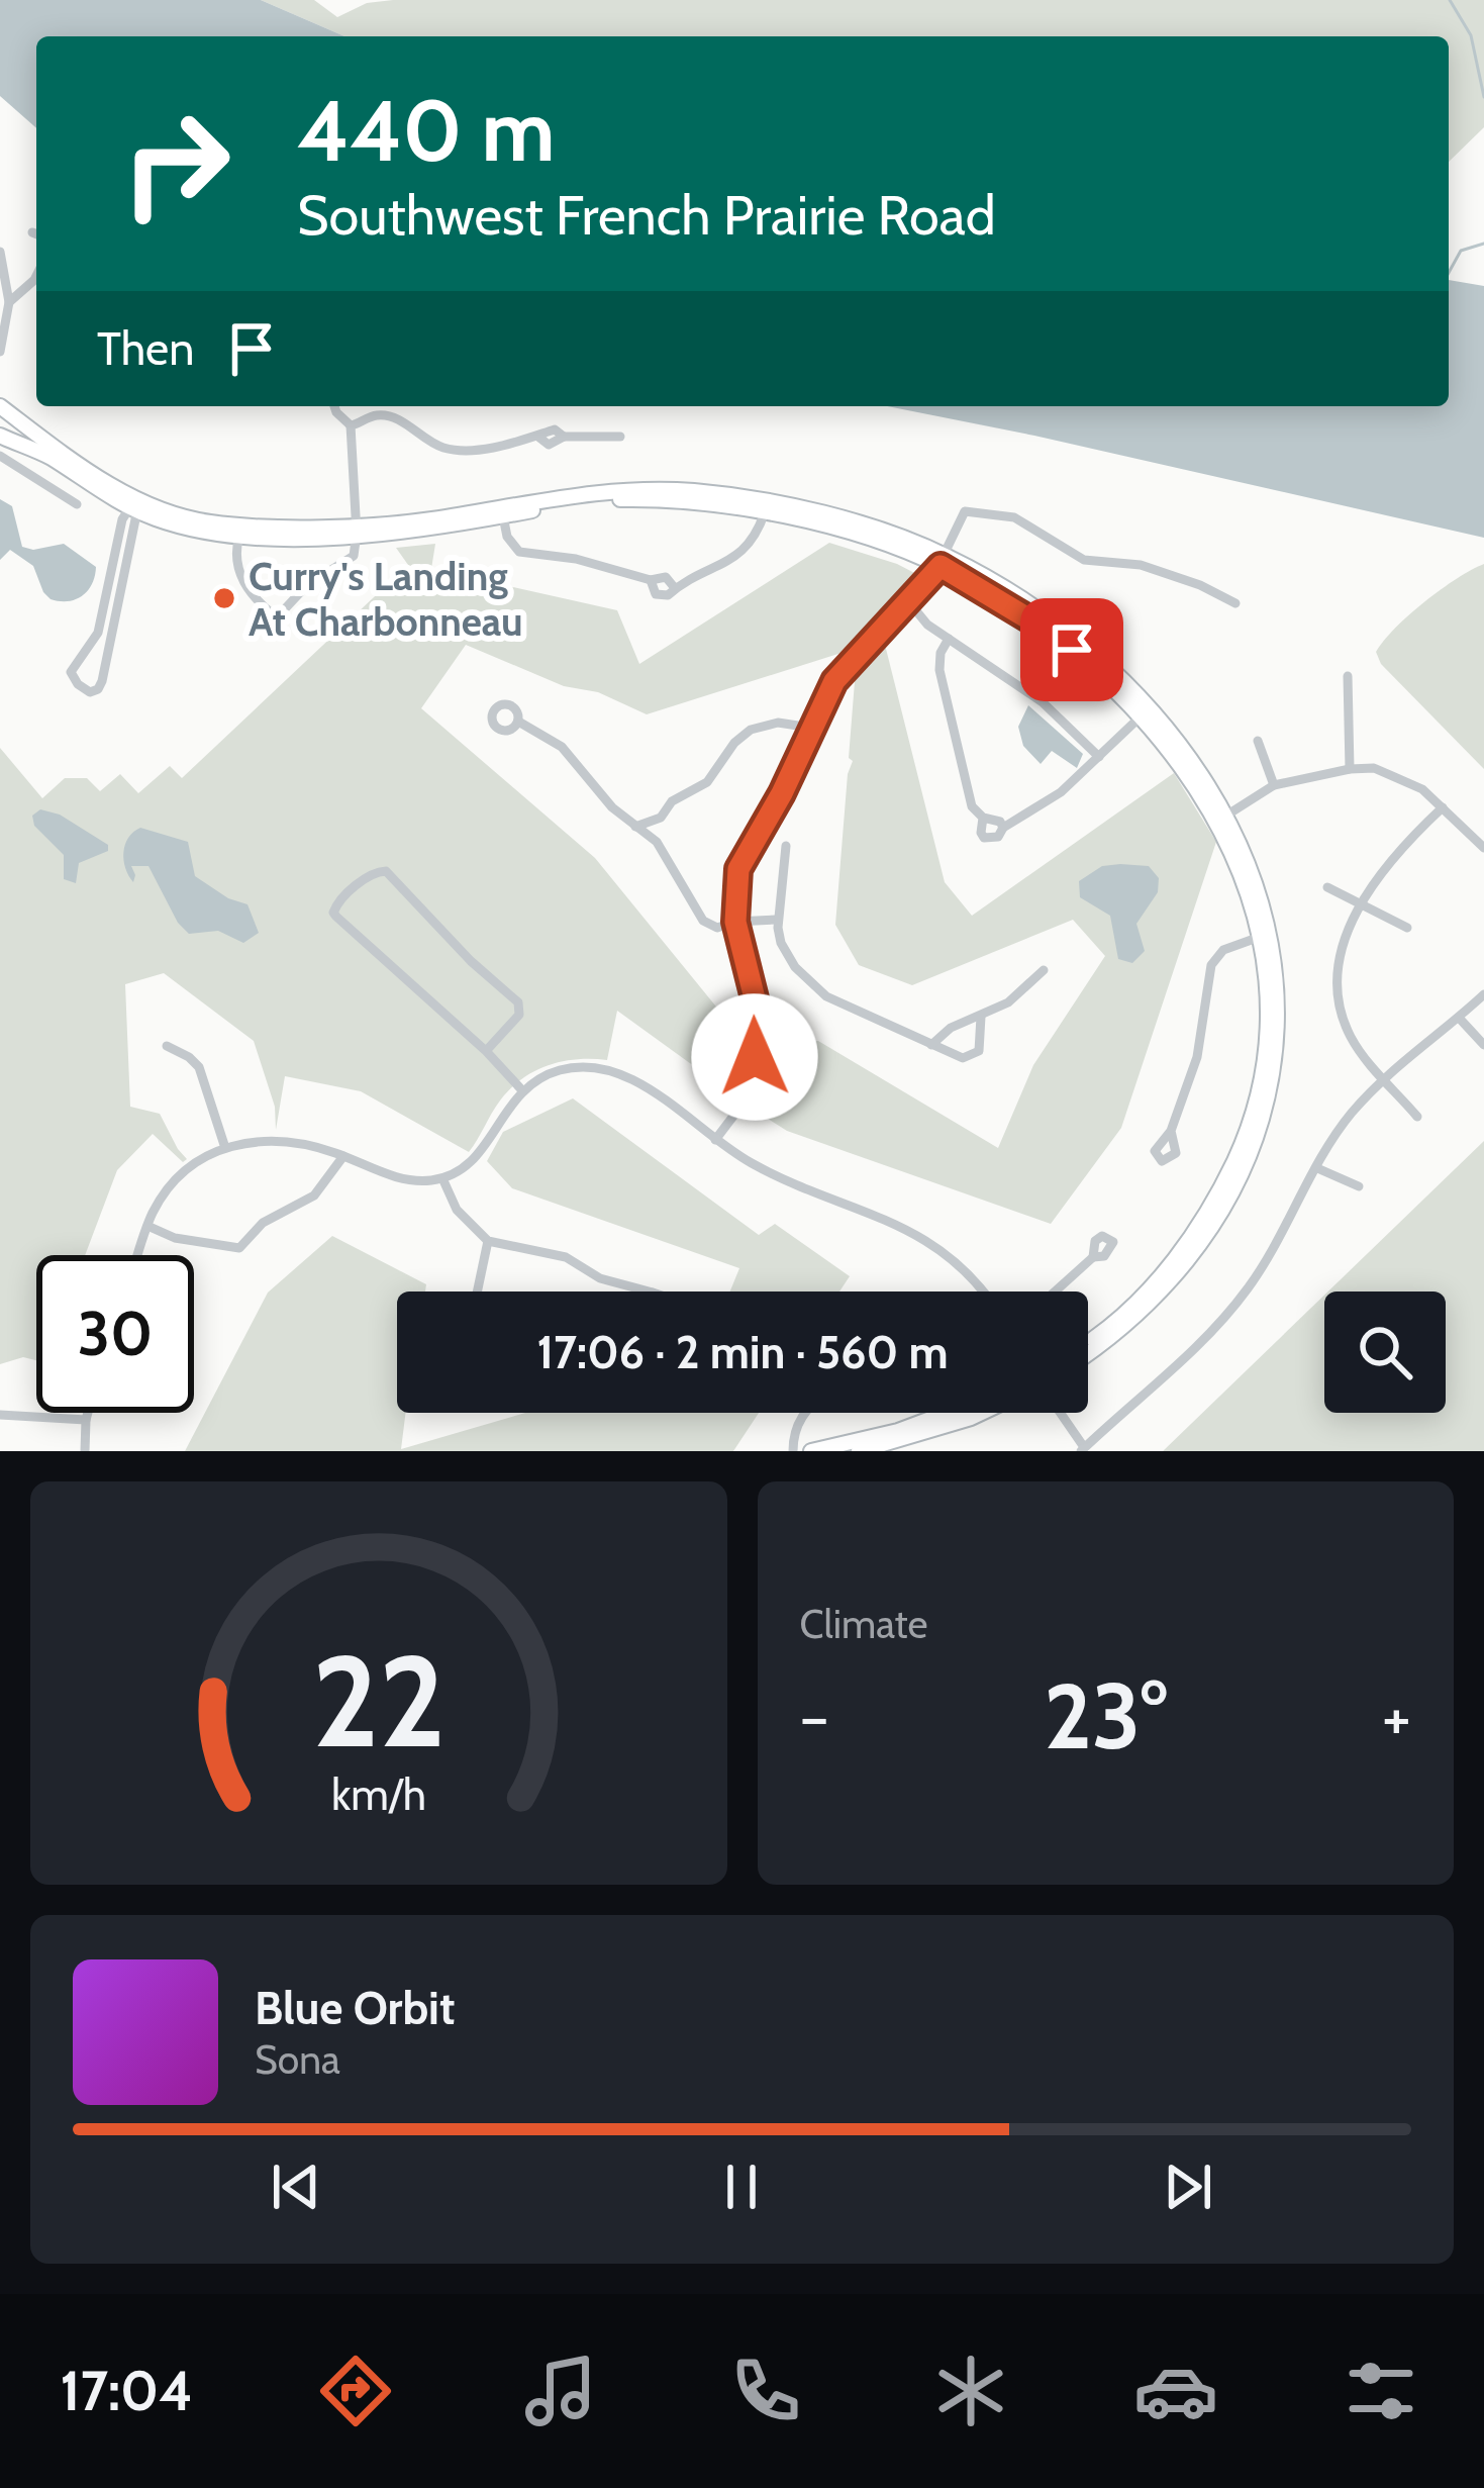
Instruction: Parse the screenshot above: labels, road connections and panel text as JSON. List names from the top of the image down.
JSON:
{
  "places": ["Curry's Landing At Charbonneau"],
  "page": {
    "turn": ["440 m", "Southwest French Prairie Road"],
    "then": "Then",
    "limit": "30",
    "trip": "17:06 · 2 min · 560 m",
    "tile": "Climate",
    "heat": ["−", "23°", "+"],
    "song": ["Blue Orbit", "Sona"],
    "tabs": "17:04",
    "gauge": ["22", "km/h"]
  }
}
